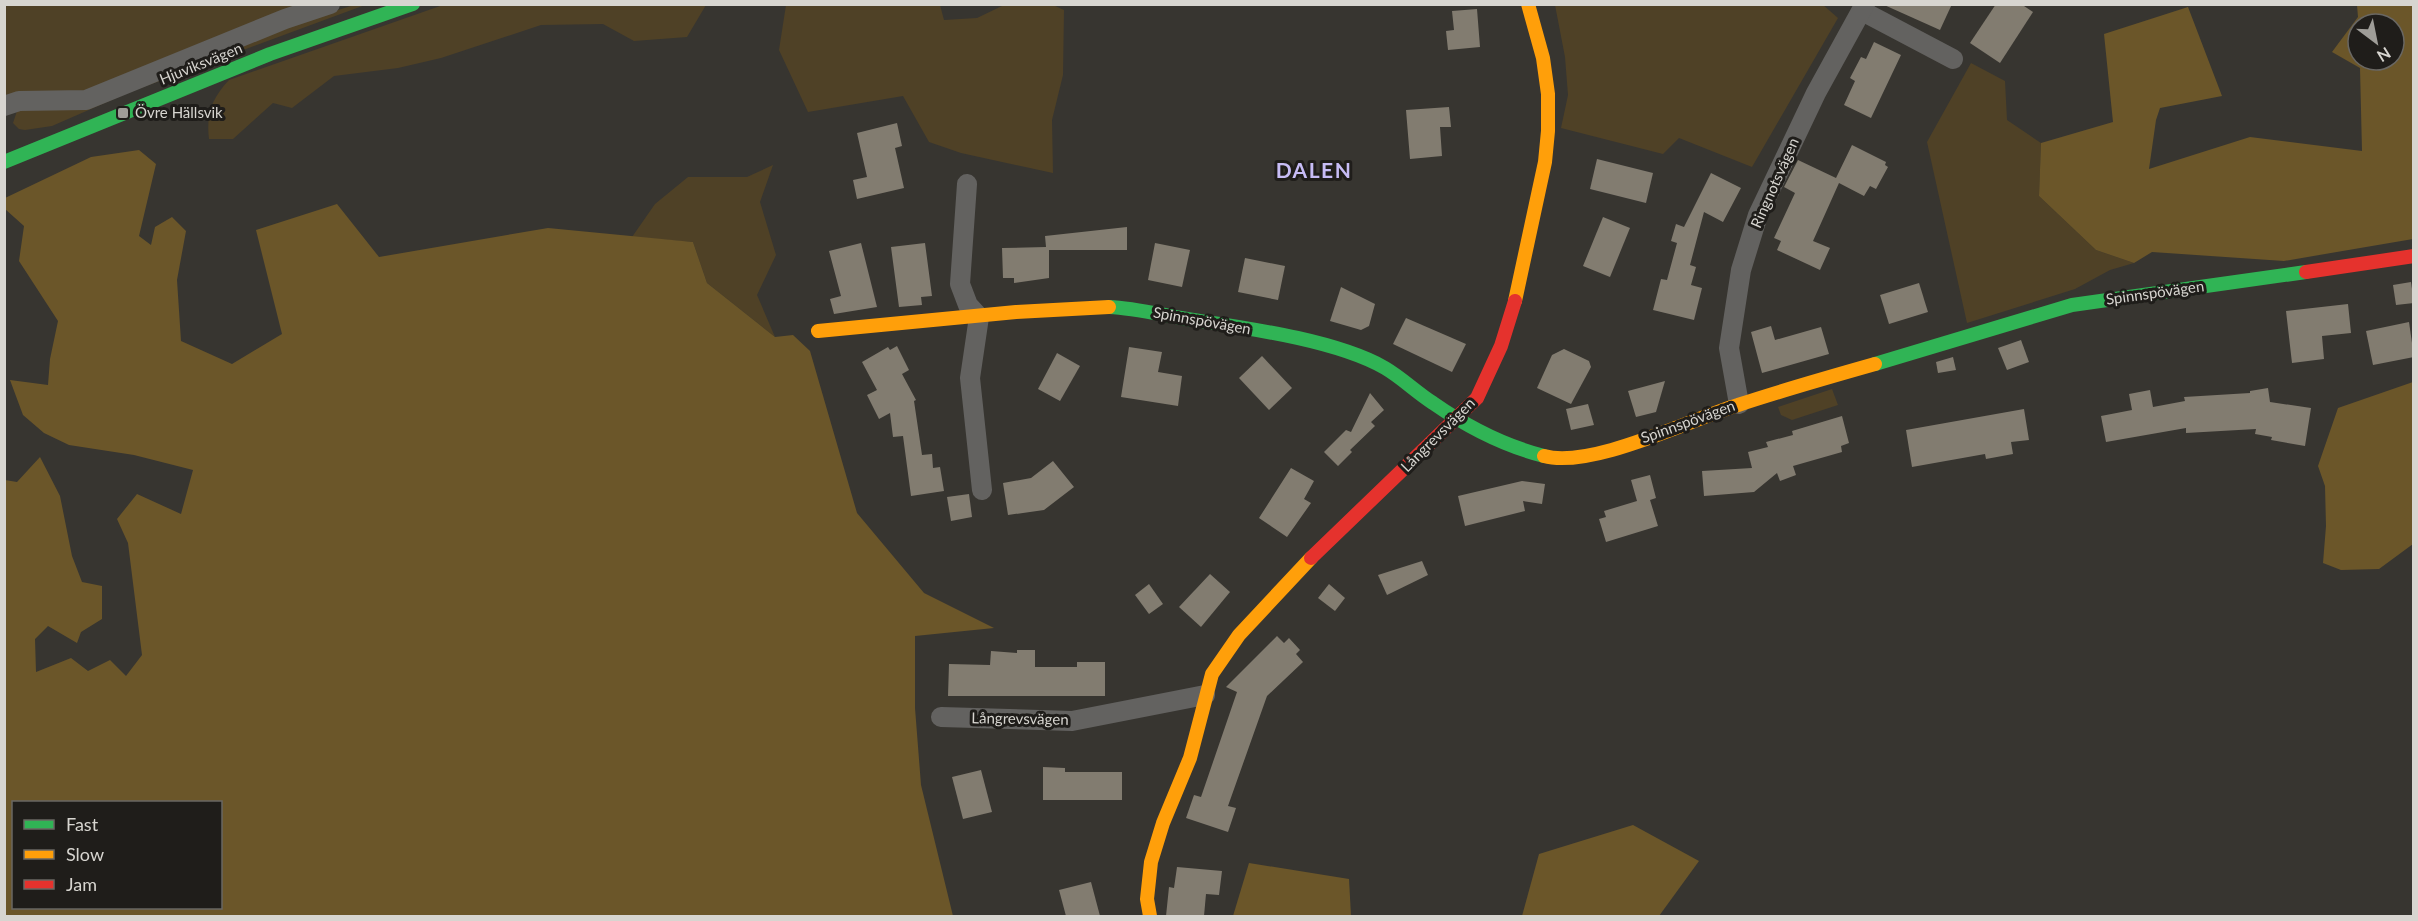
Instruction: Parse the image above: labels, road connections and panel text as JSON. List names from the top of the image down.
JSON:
{
  "streets": {
    "street": [
      "Hjuviksvägen",
      "Ringnotsvägen",
      "Spinnspövägen",
      "Långrevsvägen"
    ]
  },
  "crossings": [
    ["Ringnotsvägen", "Spinnspövägen"],
    ["Spinnspövägen", "Långrevsvägen"]
  ],
  "districts": ["DALEN"],
  "places": {
    "transit": ["Övre Hällsvik"]
  },
  "legend": ["Fast", "Slow", "Jam"],
  "north": "bottom right"
}
